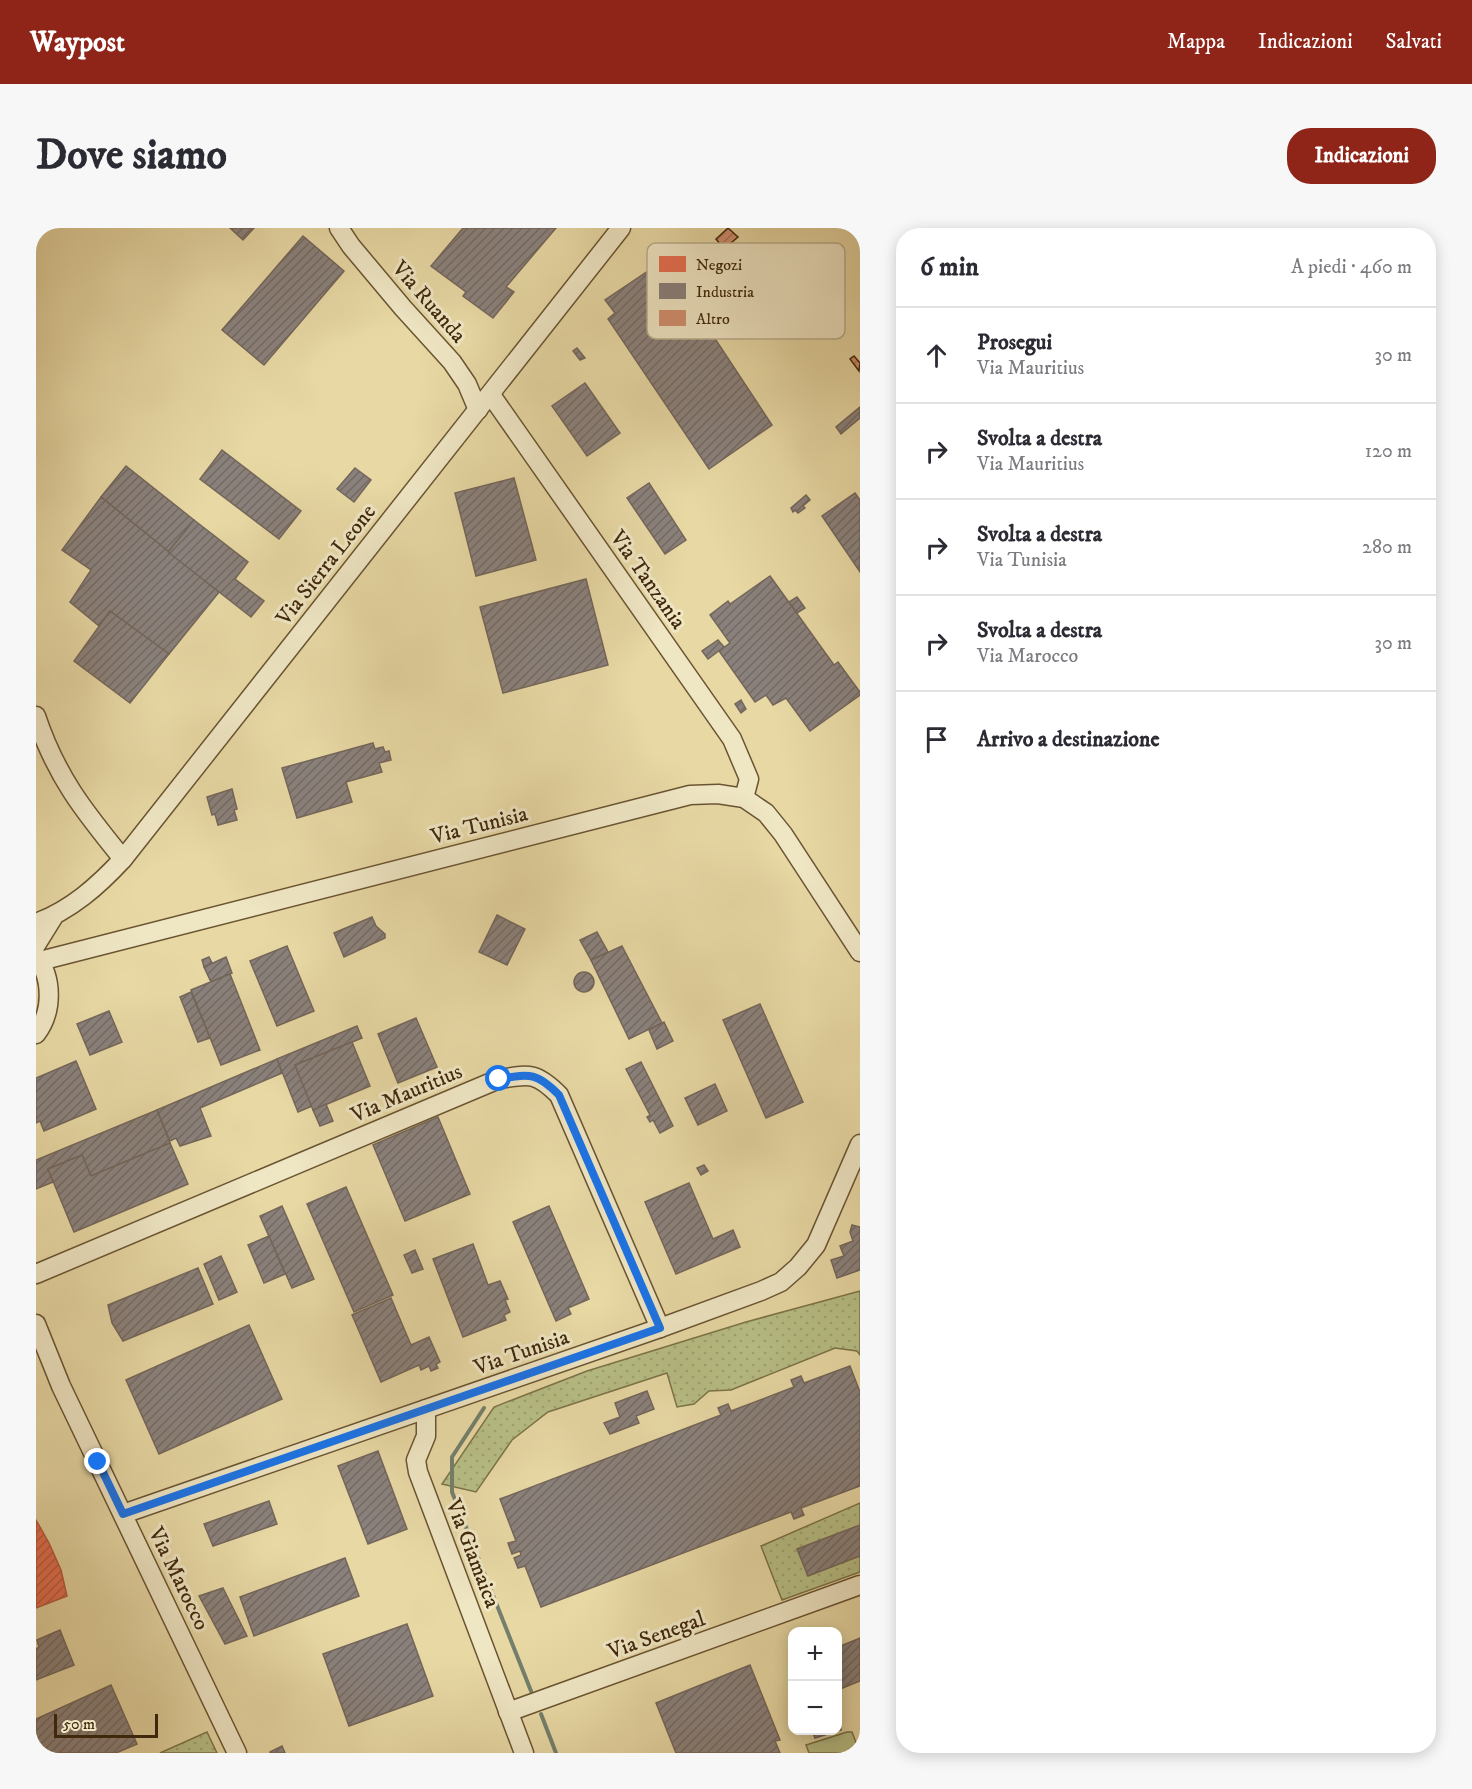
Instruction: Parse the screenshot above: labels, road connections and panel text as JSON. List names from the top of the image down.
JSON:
{
  "streets": {
    "street": [
      "Via Ruanda",
      "Via Sierra Leone",
      "Via Tanzania",
      "Via Tunisia",
      "Via Mauritius",
      "Via Giamaica",
      "Via Marocco",
      "Via Senegal"
    ]
  },
  "crossings": [
    ["Via Ruanda", "Via Sierra Leone"],
    ["Via Sierra Leone", "Via Tanzania"],
    ["Via Sierra Leone", "Via Tunisia"],
    ["Via Tanzania", "Via Tunisia"],
    ["Via Tunisia", "Via Mauritius"],
    ["Via Tunisia", "Via Giamaica"],
    ["Via Tunisia", "Via Marocco"],
    ["Via Giamaica", "Via Senegal"]
  ],
  "legend": ["Negozi", "Industria", "Altro"],
  "scale_bar": "50 m",
  "page": {
    "header": "Waypost",
    "nav": ["Mappa", "Indicazioni", "Salvati"],
    "buttons": "Indicazioni",
    "title": "Dove siamo",
    "heading": ["6 min", "A piedi · 460 m"],
    "list": [
      ["Prosegui", "Via Mauritius", "30 m"],
      ["Svolta a destra", "Via Mauritius", "120 m"],
      ["Svolta a destra", "Via Tunisia", "280 m"],
      ["Svolta a destra", "Via Marocco", "30 m"],
      "Arrivo a destinazione"
    ],
    "map_buttons": ["+", "−"],
    "scale": "50 m"
  }
}
